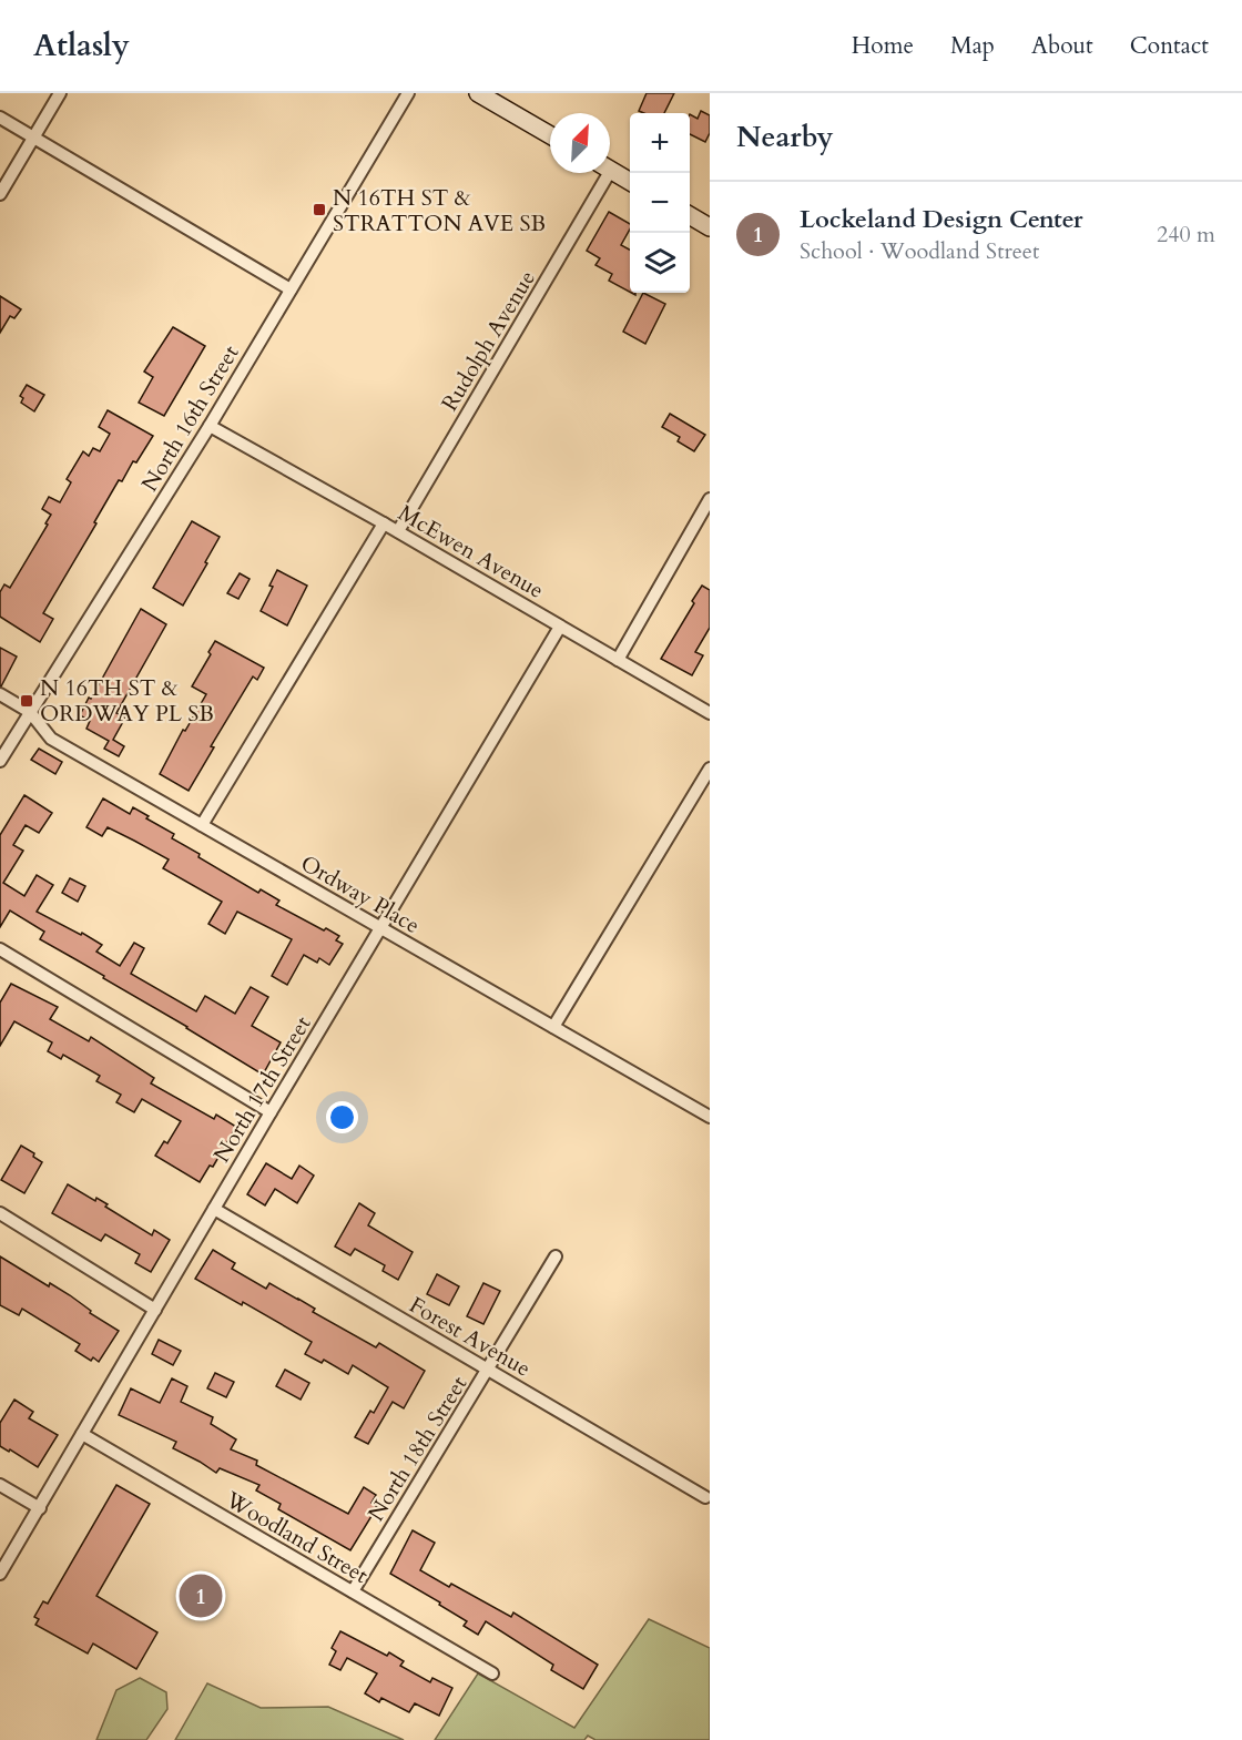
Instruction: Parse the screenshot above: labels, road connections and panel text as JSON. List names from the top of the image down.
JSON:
{
  "streets": {
    "street": [
      "Rudolph Avenue",
      "North 16th Street",
      "McEwen Avenue",
      "Ordway Place",
      "North 17th Street",
      "Forest Avenue",
      "North 18th Street",
      "Woodland Street"
    ]
  },
  "crossings": [
    ["Rudolph Avenue", "McEwen Avenue"],
    ["North 16th Street", "McEwen Avenue"],
    ["North 16th Street", "Ordway Place"],
    ["McEwen Avenue", "North 17th Street"],
    ["Ordway Place", "North 17th Street"],
    ["North 17th Street", "Forest Avenue"],
    ["North 17th Street", "Woodland Street"],
    ["Forest Avenue", "North 18th Street"],
    ["North 18th Street", "Woodland Street"]
  ],
  "places": {
    "transit": ["N 16TH ST & STRATTON AVE SB", "N 16TH ST & ORDWAY PL SB"]
  },
  "north": "top right",
  "page": {
    "header": "Atlasly",
    "nav": [
      "Home",
      "Map",
      "About",
      "Contact"
    ],
    "heading": "Nearby",
    "map_buttons": ["+", "−"],
    "list": [
      {
        "mark": "1",
        "name": "Lockeland Design Center",
        "note": "School · Woodland Street",
        "value": "240 m"
      }
    ],
    "pins": "1"
  }
}
